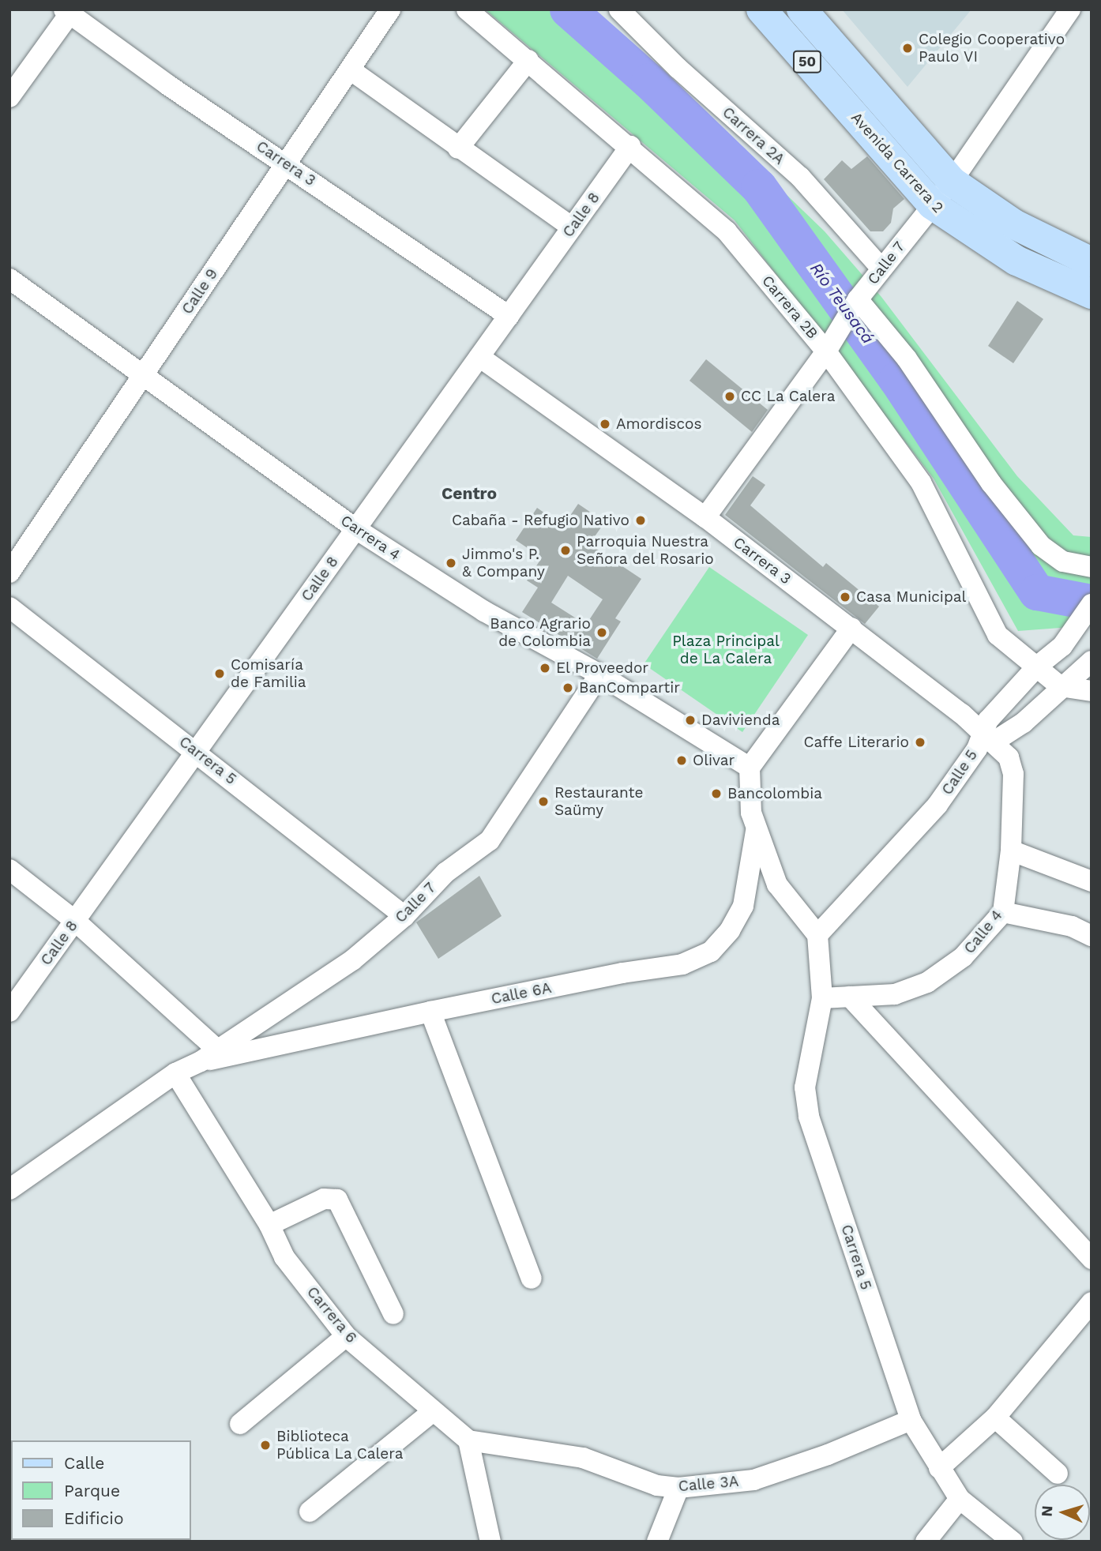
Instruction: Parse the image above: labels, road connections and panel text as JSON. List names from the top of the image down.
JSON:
{
  "streets": {
    "main road": ["50", "Avenida Carrera 2"],
    "street": [
      "Carrera 2A",
      "Carrera 3",
      "Calle 8",
      "Calle 7",
      "Calle 9",
      "Carrera 2B",
      "Carrera 4",
      "Carrera 5",
      "Calle 5",
      "Calle 4",
      "Calle 6A",
      "Carrera 6",
      "Calle 3A"
    ]
  },
  "crossings": [
    ["Carrera 2A", "Calle 7"],
    ["Avenida Carrera 2", "Calle 7"],
    ["Carrera 3", "Calle 8"],
    ["Carrera 3", "Calle 7"],
    ["Carrera 3", "Calle 9"],
    ["Carrera 3", "Calle 5"],
    ["Carrera 3", "Calle 4"],
    ["Calle 8", "Carrera 2B"],
    ["Calle 8", "Carrera 4"],
    ["Calle 8", "Carrera 5"],
    ["Calle 7", "Carrera 2B"],
    ["Calle 7", "Carrera 4"],
    ["Calle 7", "Carrera 5"],
    ["Calle 7", "Calle 6A"],
    ["Calle 7", "Carrera 6"],
    ["Calle 9", "Carrera 4"],
    ["Carrera 2B", "Calle 5"],
    ["Carrera 5", "Calle 5"],
    ["Carrera 5", "Calle 4"],
    ["Carrera 5", "Calle 3A"],
    ["Calle 5", "Calle 4"],
    ["Carrera 6", "Calle 3A"]
  ],
  "districts": ["Centro"],
  "water": ["Río Teusacá"],
  "parks": ["Plaza Principal de La Calera"],
  "places": [
    "Colegio Cooperativo Paulo VI",
    "CC La Calera",
    "Amordiscos",
    "Cabaña - Refugio Nativo",
    "Parroquia Nuestra Señora del Rosario",
    "Jimmo's P. & Company",
    "Casa Municipal",
    "Banco Agrario de Colombia",
    "El Proveedor",
    "Comisaría de Familia",
    "BanCompartir",
    "Davivienda",
    "Caffe Literario",
    "Olivar",
    "Bancolombia",
    "Restaurante Saümy",
    "Biblioteca Pública La Calera"
  ],
  "legend": ["Calle", "Parque", "Edificio"],
  "north": "left"
}
